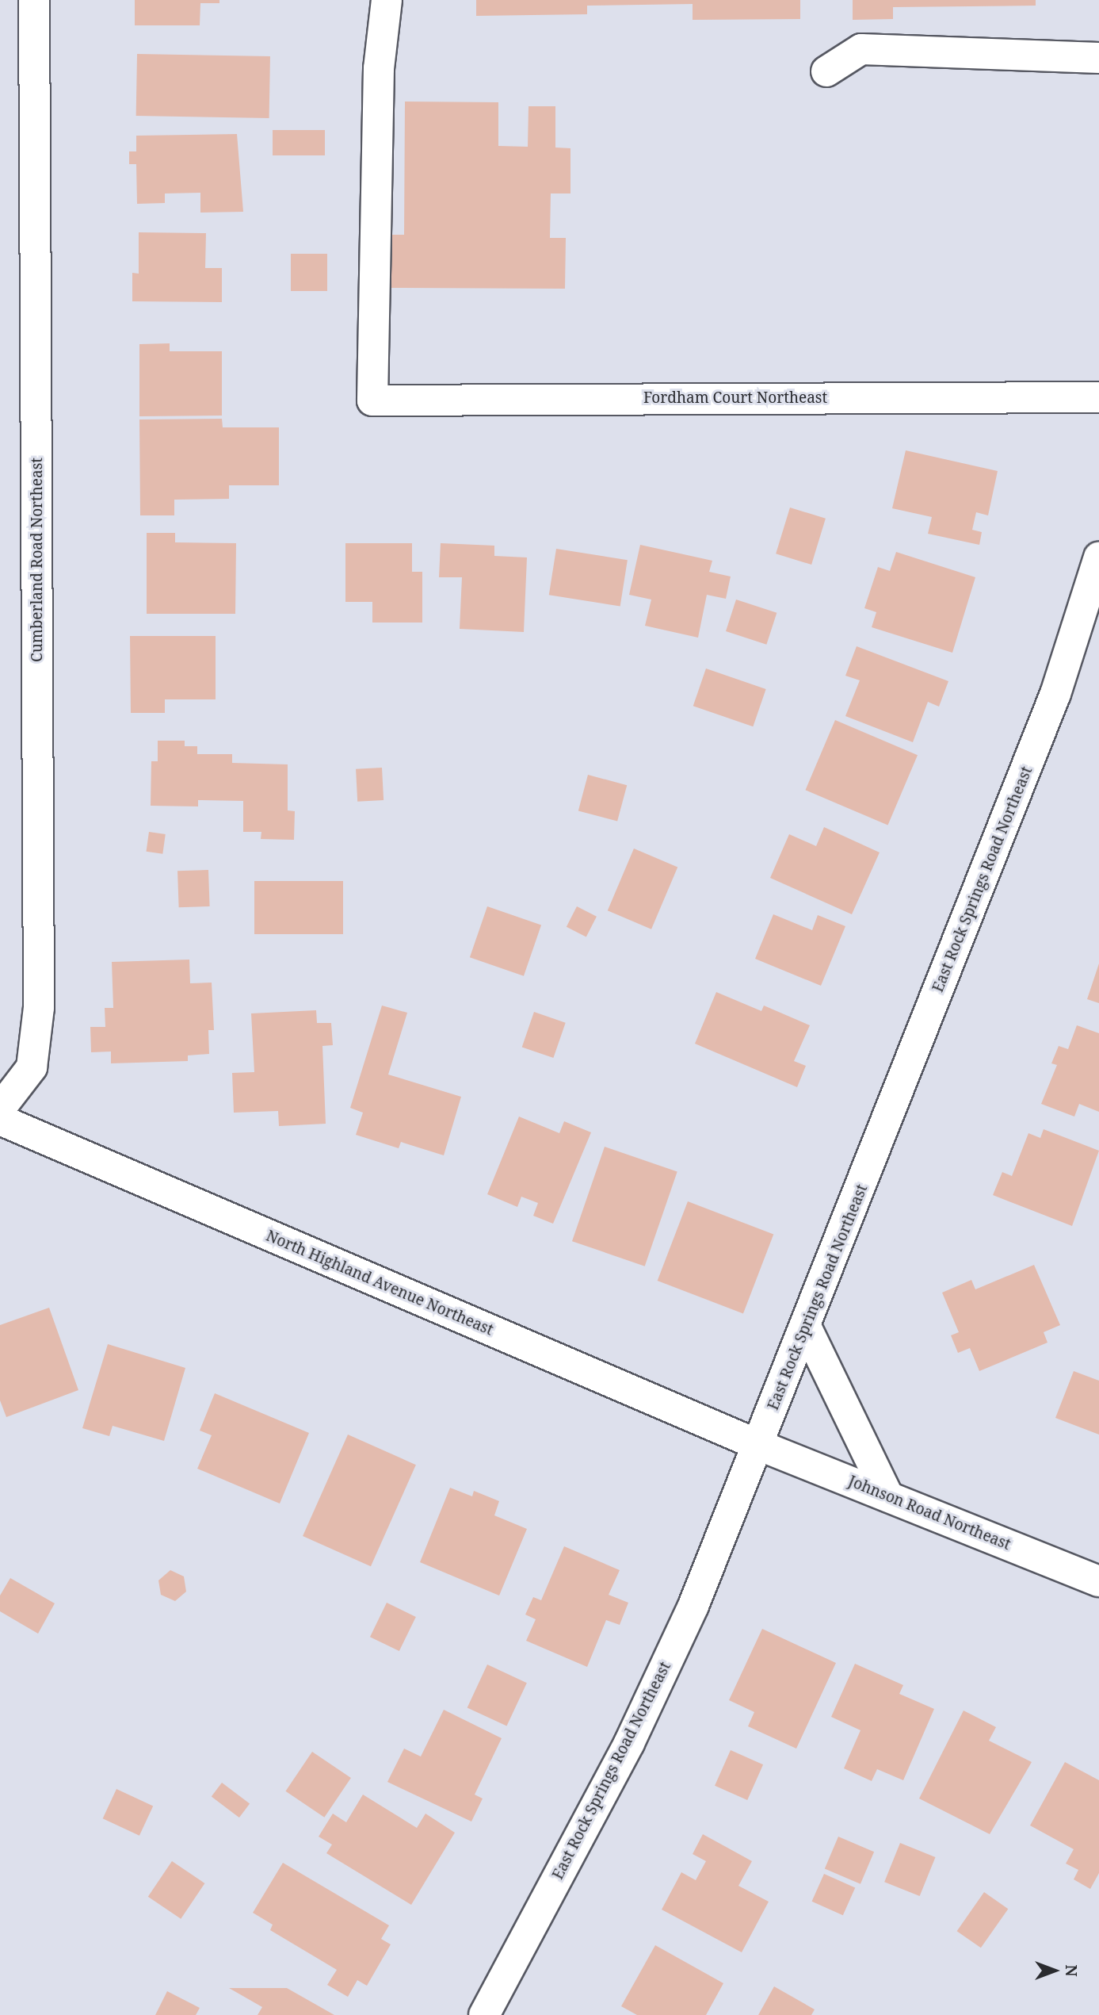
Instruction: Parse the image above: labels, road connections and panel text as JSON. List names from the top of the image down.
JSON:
{
  "streets": {
    "street": [
      "Fordham Court Northeast",
      "Cumberland Road Northeast",
      "East Rock Springs Road Northeast",
      "North Highland Avenue Northeast",
      "Johnson Road Northeast"
    ]
  },
  "crossings": [
    ["East Rock Springs Road Northeast", "North Highland Avenue Northeast"],
    ["East Rock Springs Road Northeast", "Johnson Road Northeast"],
    ["North Highland Avenue Northeast", "Johnson Road Northeast"]
  ],
  "north": "right"
}
